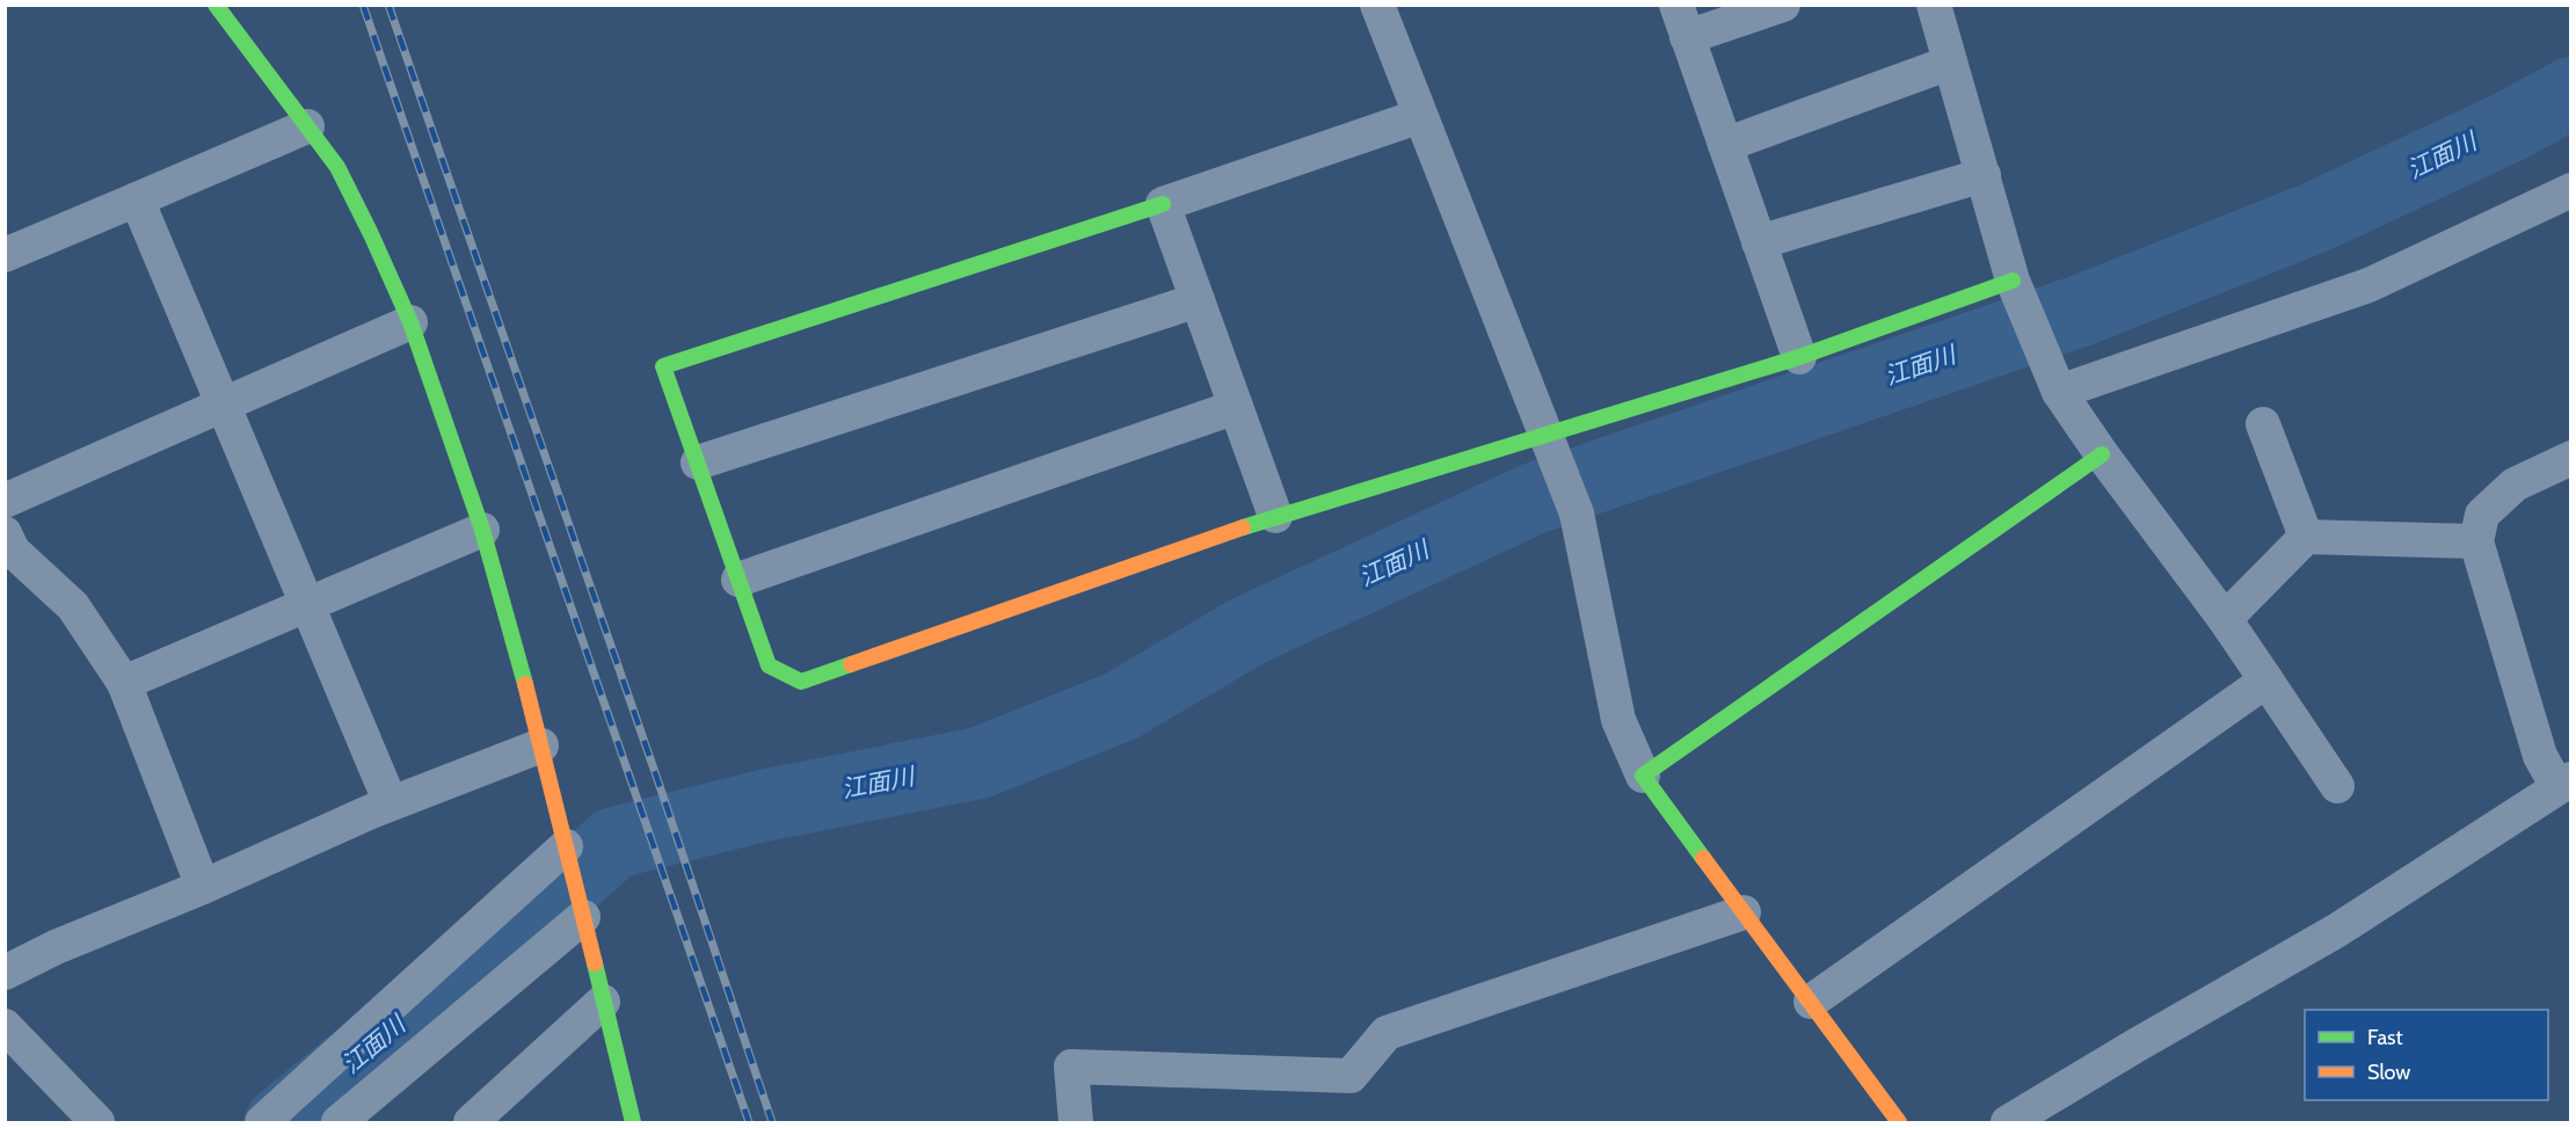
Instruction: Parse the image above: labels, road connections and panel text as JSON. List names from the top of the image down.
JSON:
{
  "water": ["江面川"],
  "legend": ["Fast", "Slow"]
}
